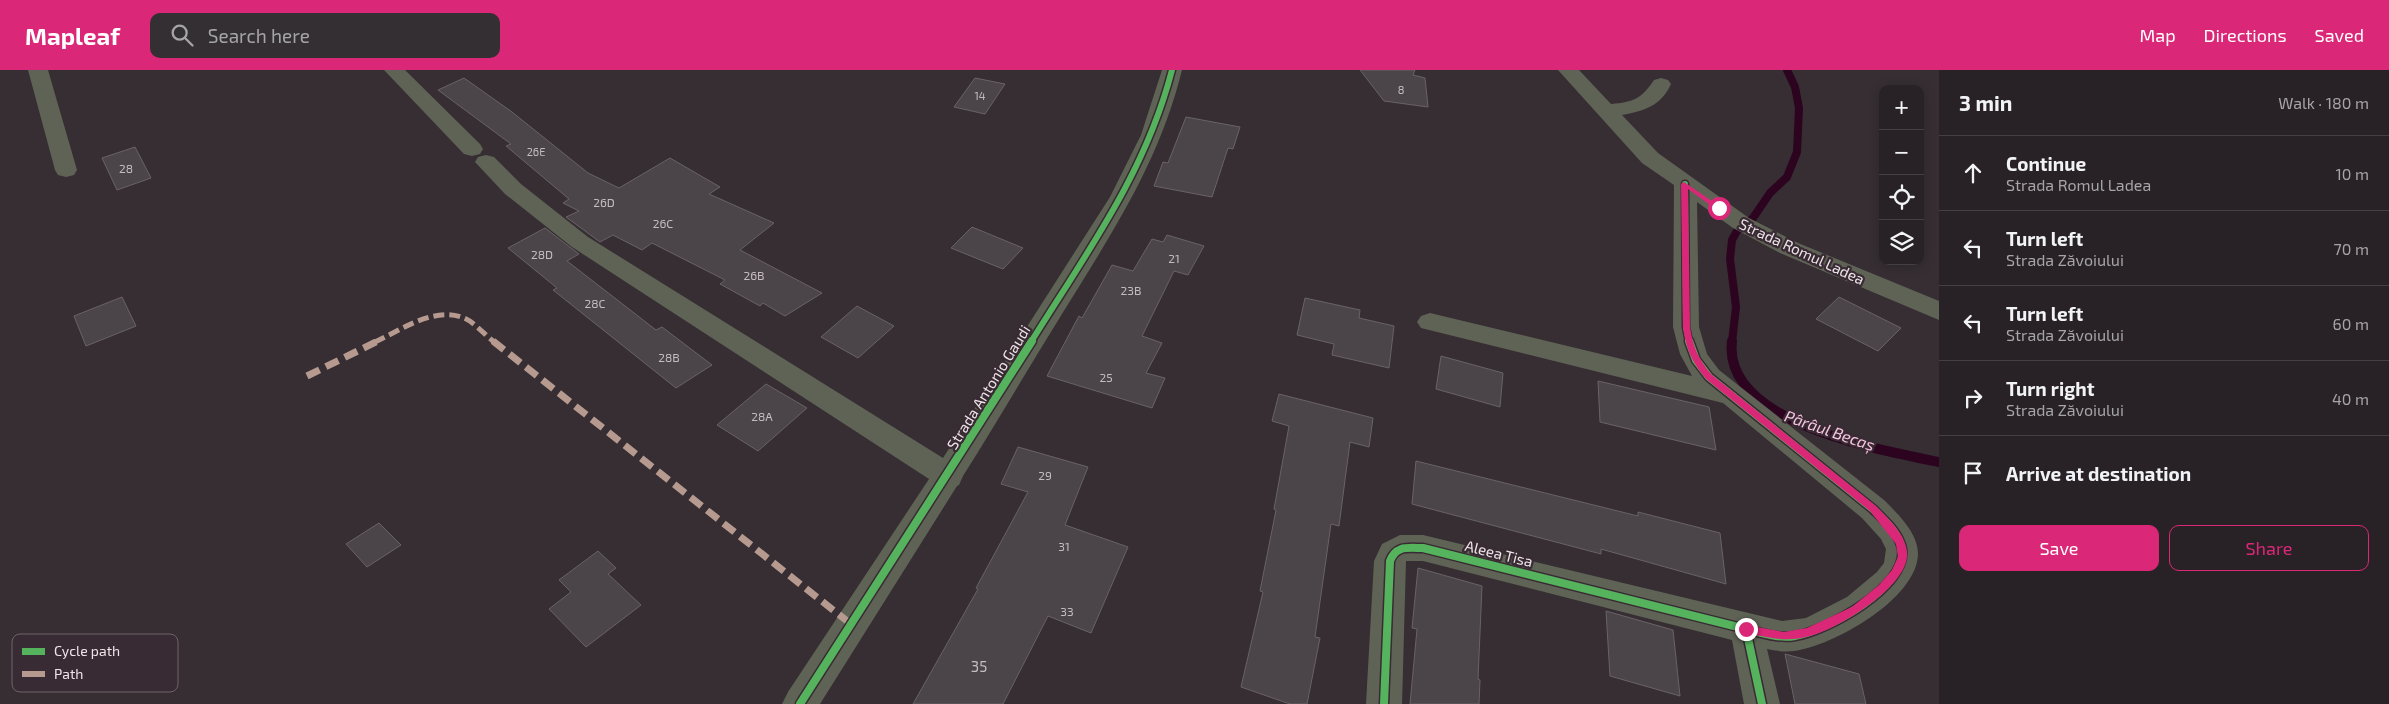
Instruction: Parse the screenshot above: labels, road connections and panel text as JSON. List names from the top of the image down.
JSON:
{
  "streets": {
    "street": ["Strada Romul Ladea", "Strada Antonio Gaudi", "Aleea Tisa"]
  },
  "water": ["Pârâul Becaș"],
  "house_numbers": [
    "8",
    "14",
    "26E",
    "28",
    "26D",
    "26C",
    "28D",
    "21",
    "26B",
    "23B",
    "28C",
    "28B",
    "25",
    "28A",
    "29",
    "31",
    "33",
    "35"
  ],
  "legend": ["Cycle path", "Path"],
  "page": {
    "header": "Mapleaf",
    "search": "Search here",
    "nav": ["Map", "Directions", "Saved"],
    "heading": ["3 min", "Walk · 180 m"],
    "map_buttons": ["+", "−"],
    "list": [
      ["Continue", "Strada Romul Ladea", "10 m"],
      ["Turn left", "Strada Zăvoiului", "70 m"],
      ["Turn left", "Strada Zăvoiului", "60 m"],
      ["Turn right", "Strada Zăvoiului", "40 m"],
      "Arrive at destination"
    ],
    "buttons": ["Save", "Share"]
  }
}
